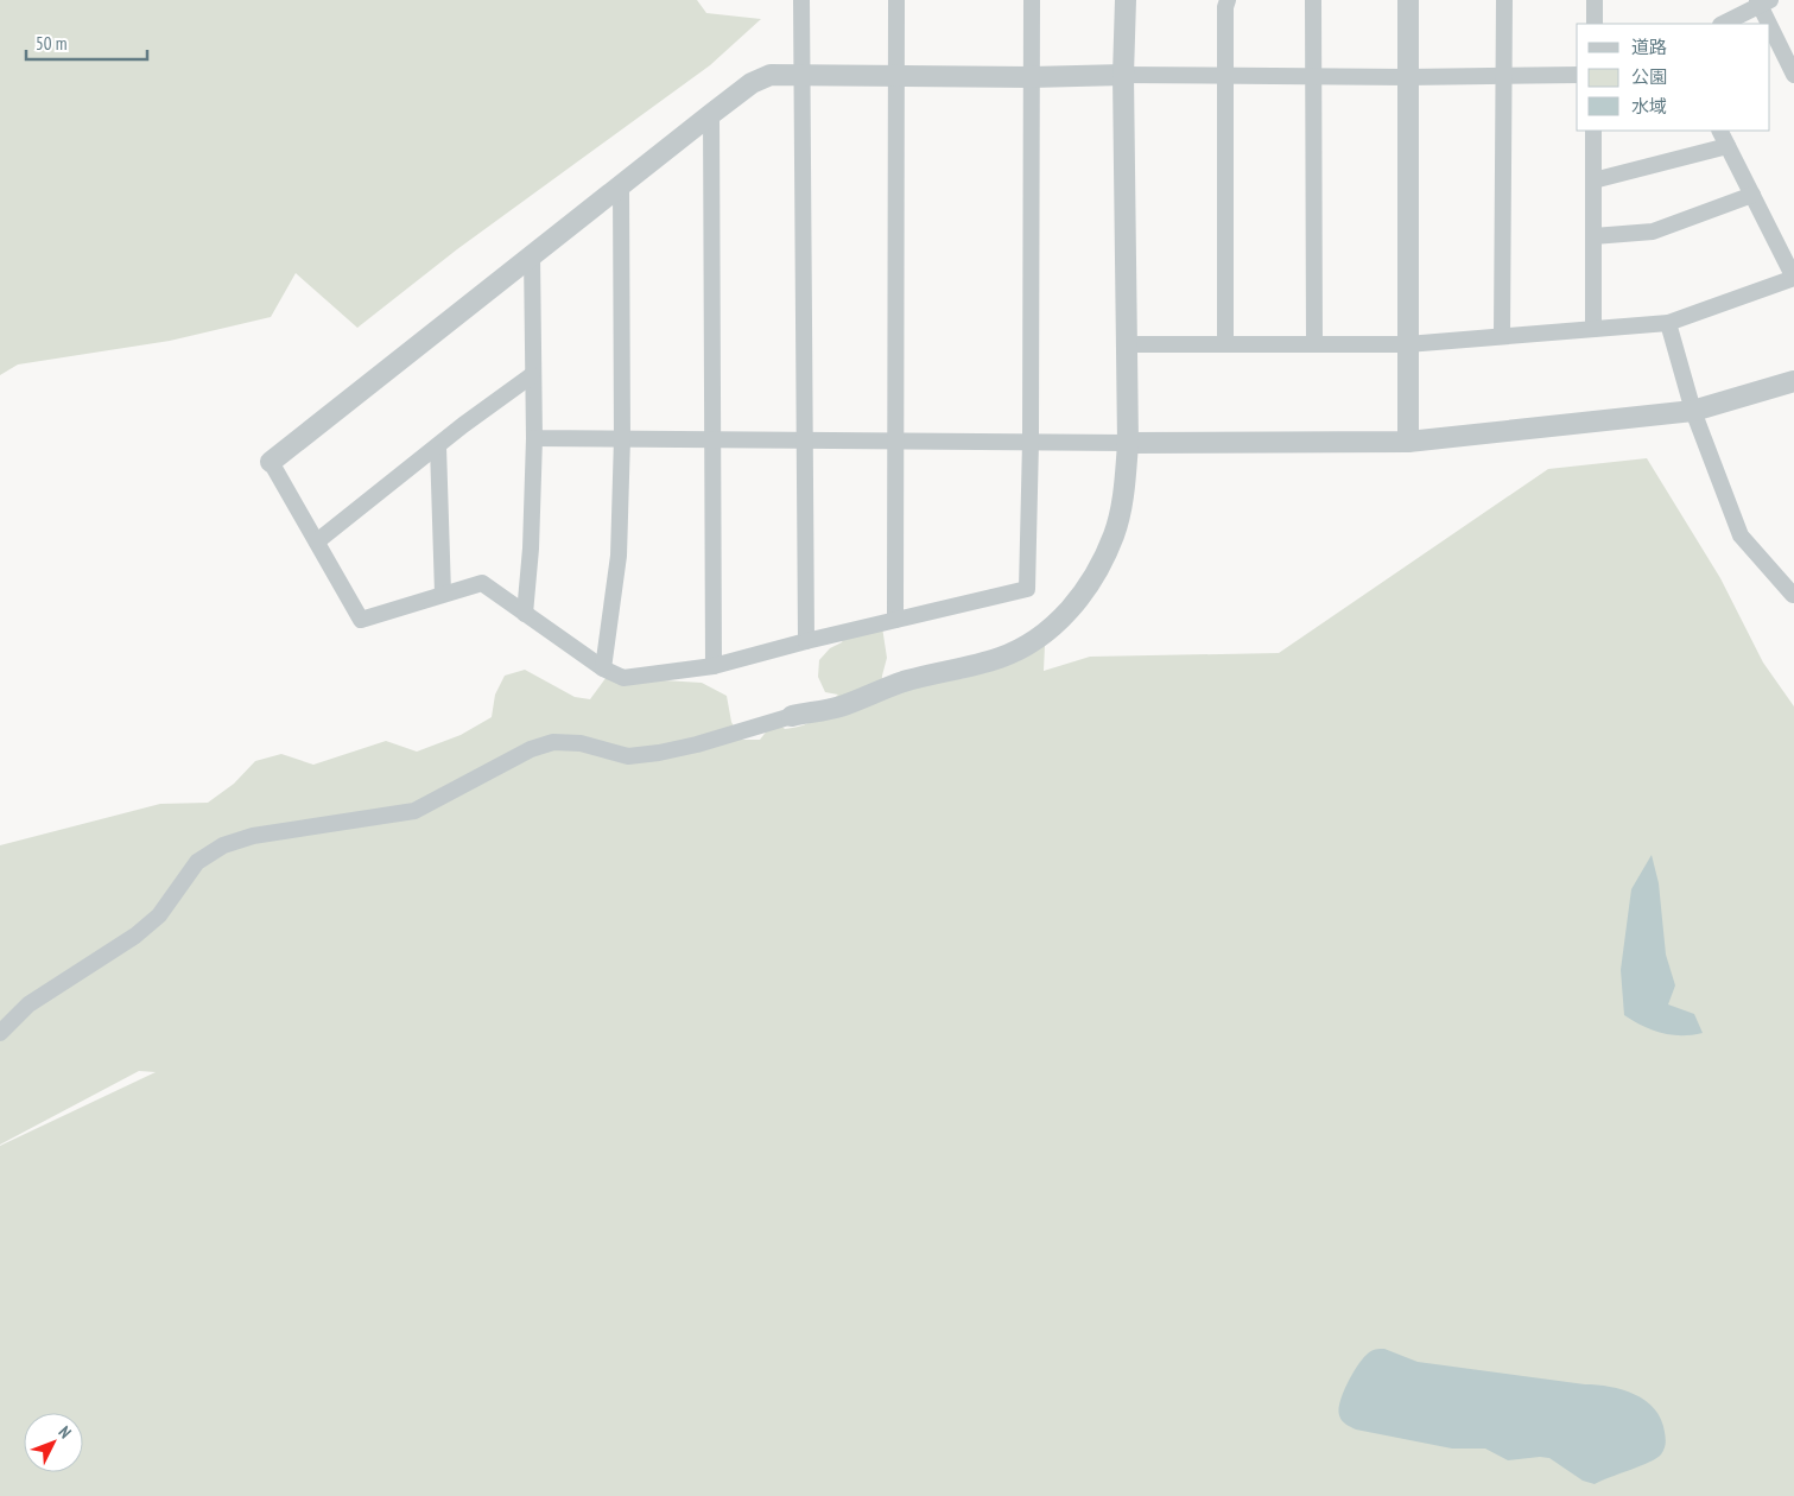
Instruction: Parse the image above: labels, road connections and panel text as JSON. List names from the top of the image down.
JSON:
{
  "legend": ["道路", "公園", "水域"],
  "scale_bar": "50 m",
  "north": "top right"
}
